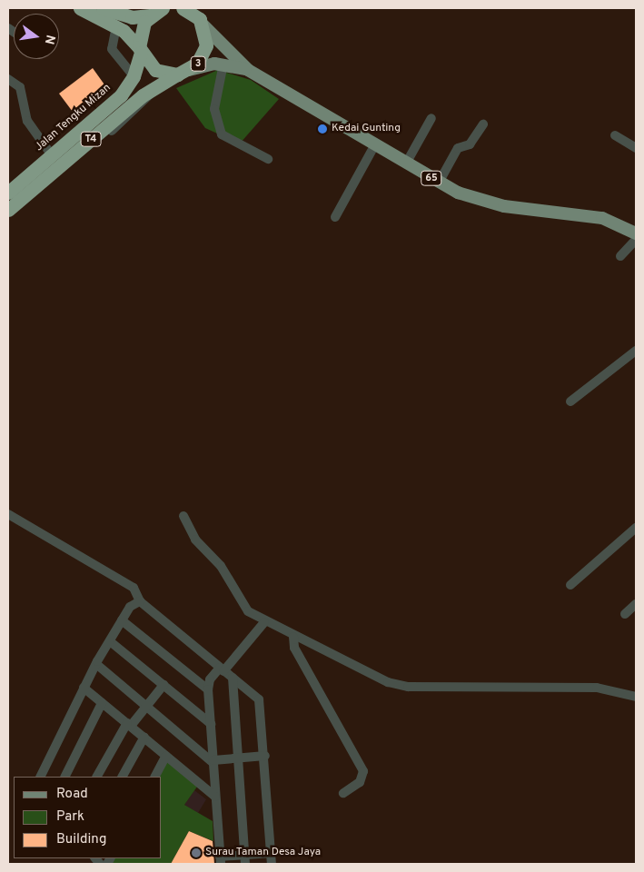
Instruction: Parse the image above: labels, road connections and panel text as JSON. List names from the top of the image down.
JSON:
{
  "streets": {
    "highway": ["3", "Jalan Tengku Mizan", "T4"],
    "main road": ["65"]
  },
  "crossings": [
    ["3", "Jalan Tengku Mizan"],
    ["3", "T4"],
    ["3", "65"],
    ["T4", "65"]
  ],
  "places": ["Kedai Gunting", "Surau Taman Desa Jaya"],
  "legend": ["Road", "Park", "Building"],
  "north": "right"
}
